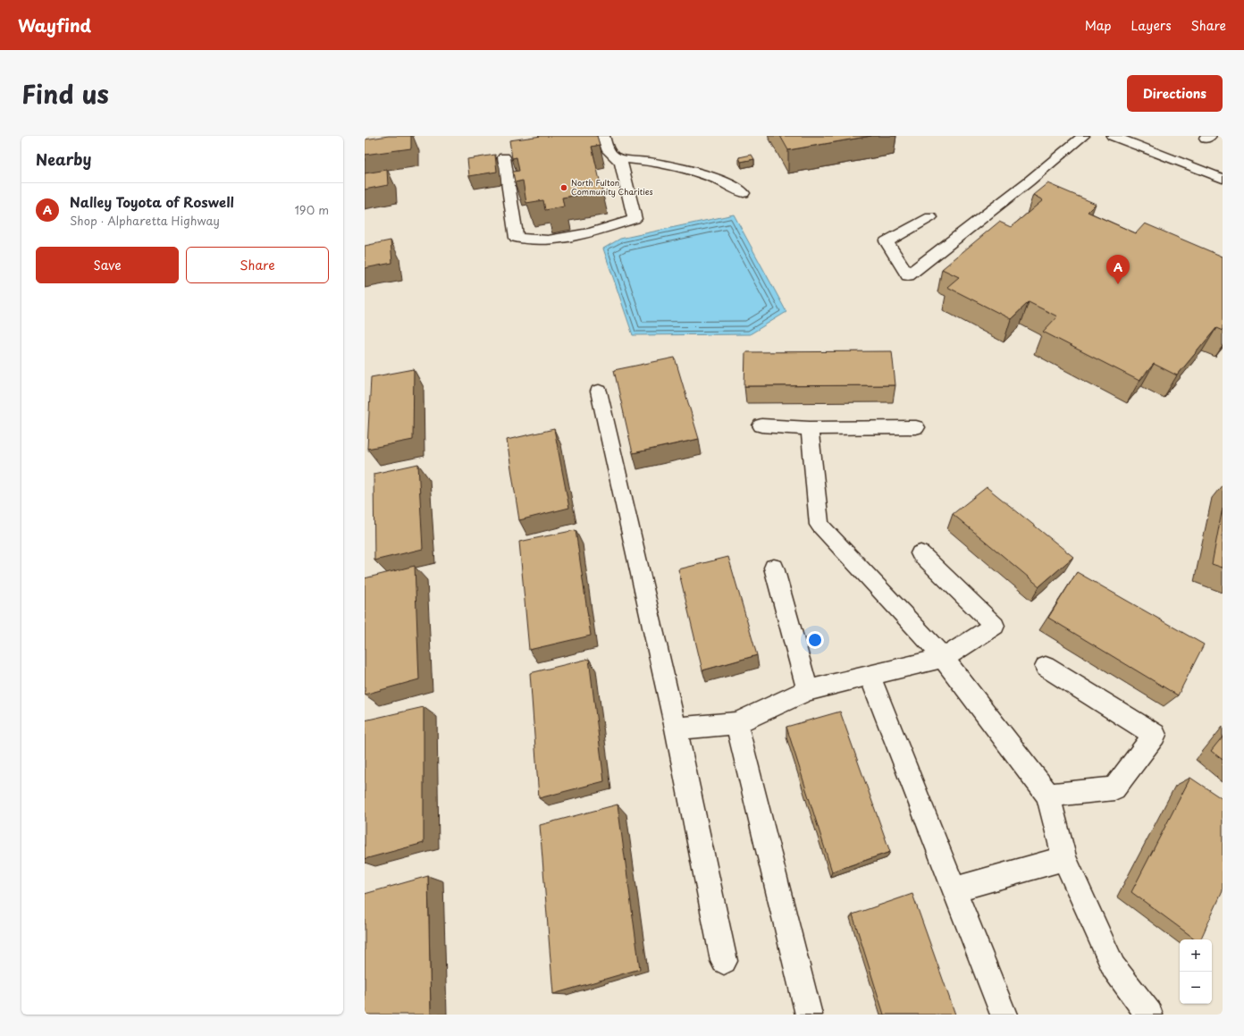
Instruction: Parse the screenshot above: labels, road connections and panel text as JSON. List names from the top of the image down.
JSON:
{
  "places": ["North Fulton Community Charities"],
  "page": {
    "header": "Wayfind",
    "nav": ["Map", "Layers", "Share"],
    "title": "Find us",
    "buttons": [
      "Directions",
      ["Save", "Share"]
    ],
    "heading": "Nearby",
    "list": [
      {
        "mark": "A",
        "name": "Nalley Toyota of Roswell",
        "note": "Shop · Alpharetta Highway",
        "value": "190 m"
      }
    ],
    "pins": "A",
    "map_buttons": ["+", "−"]
  }
}
